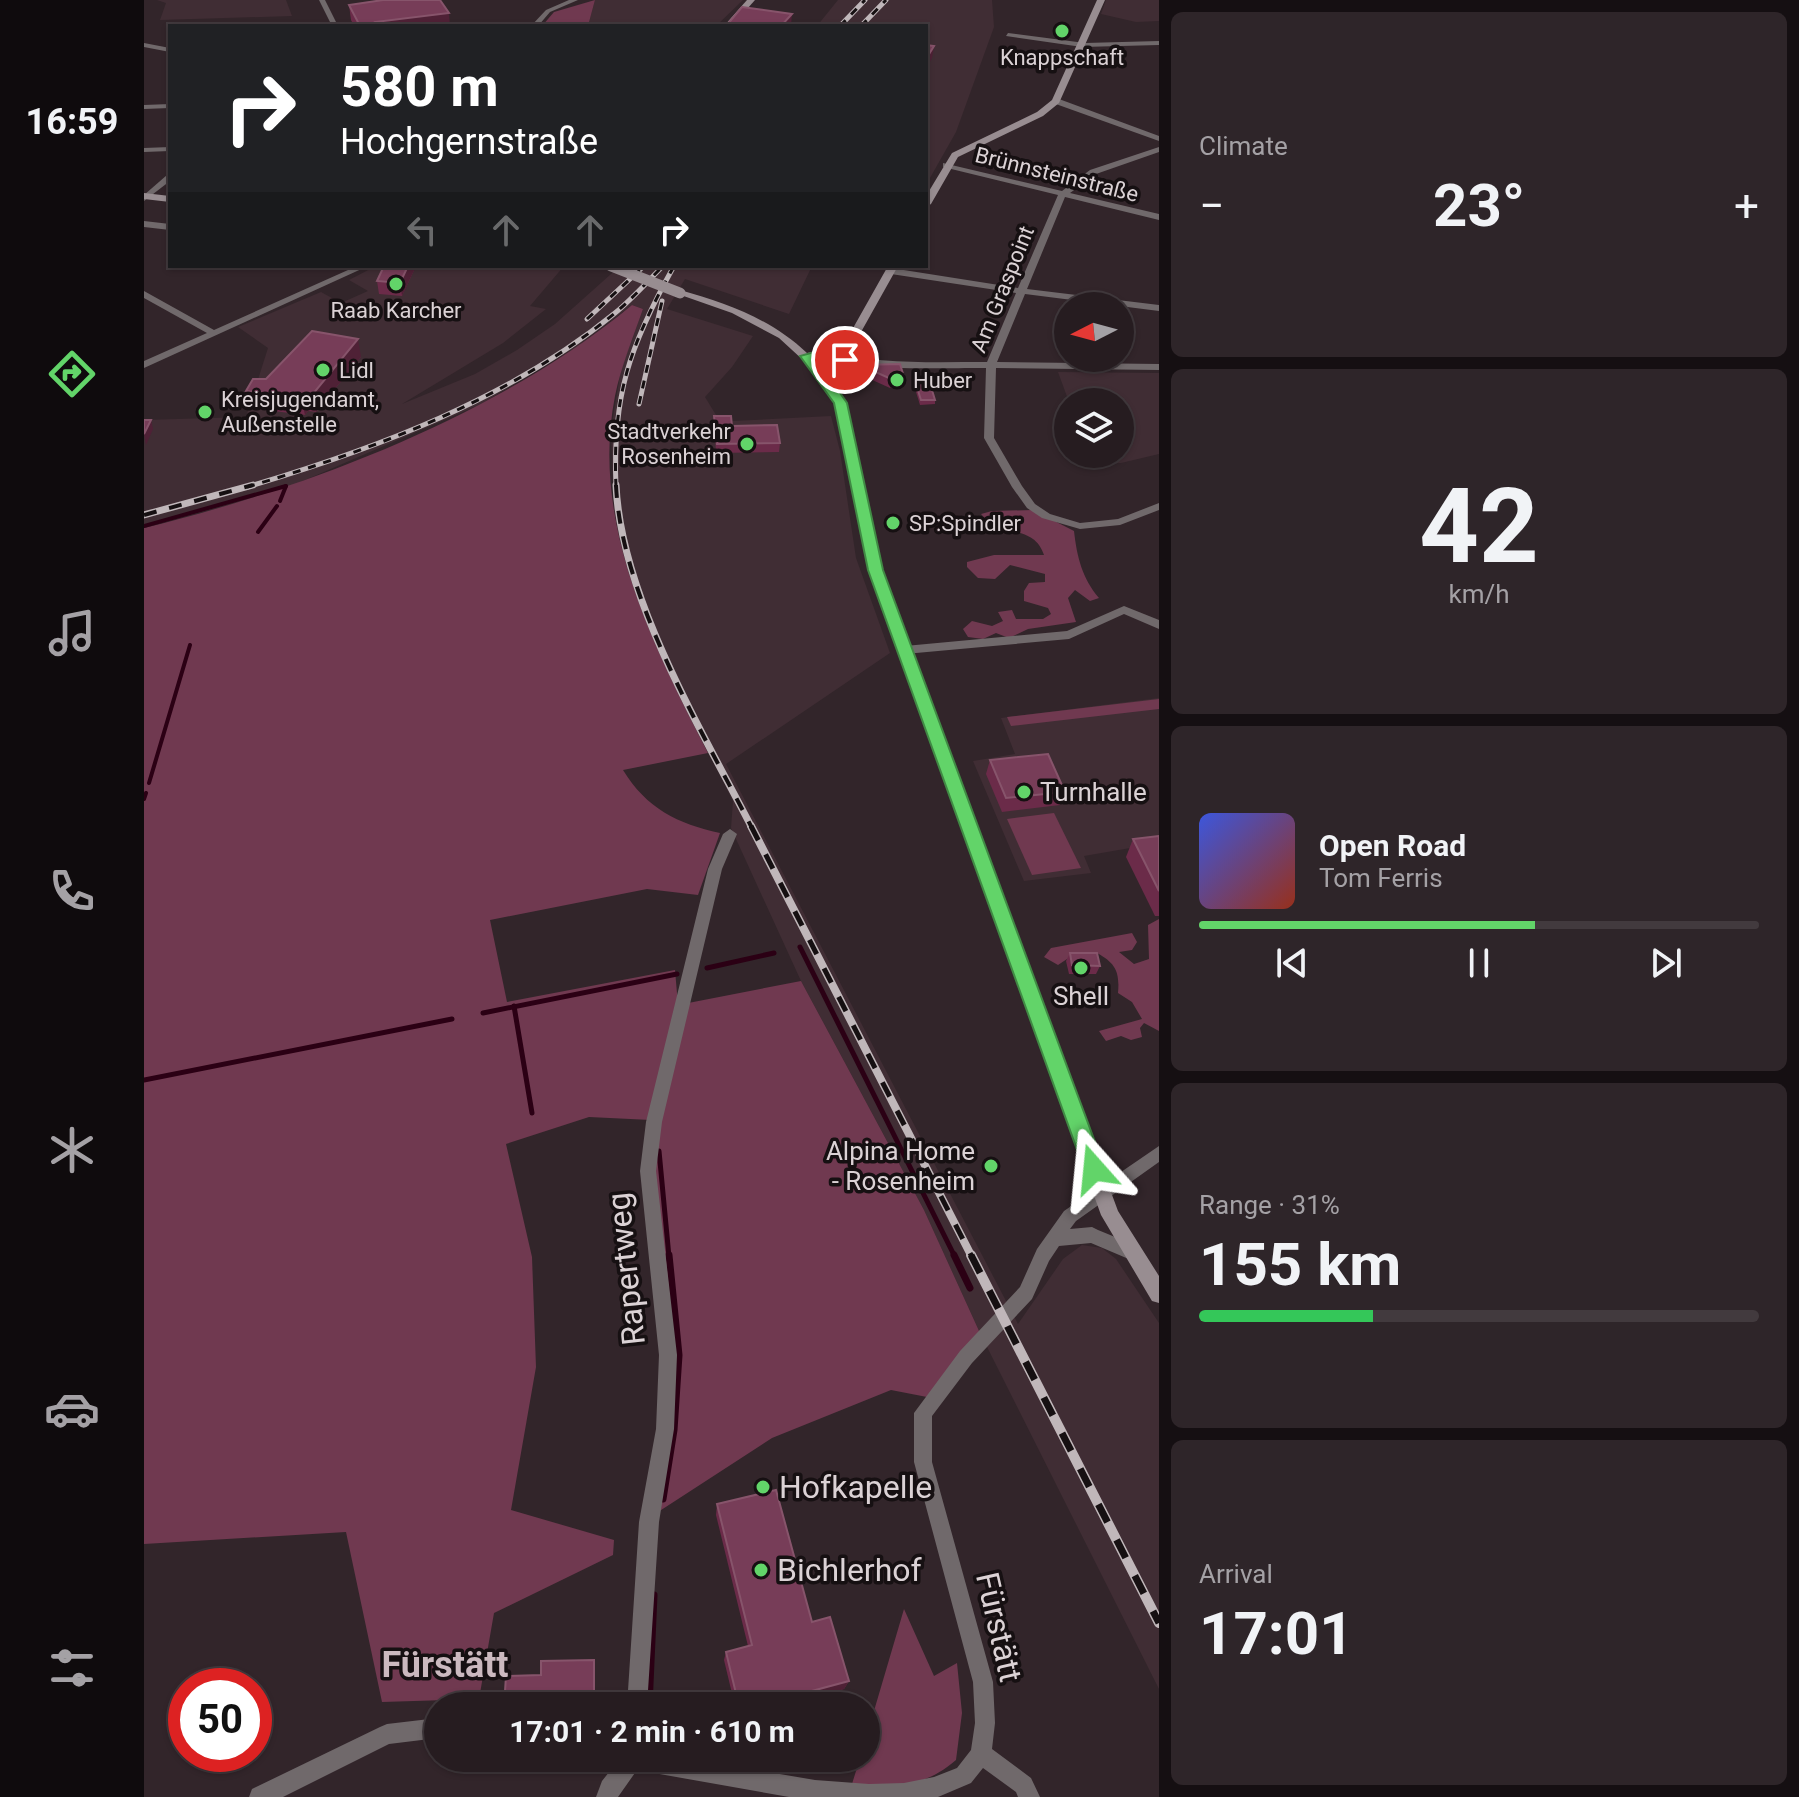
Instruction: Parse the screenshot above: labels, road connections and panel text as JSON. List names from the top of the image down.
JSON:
{
  "streets": {
    "street": [
      "Brünnsteinstraße",
      "Am Graspoint",
      "Rapertweg",
      "Fürstätt"
    ]
  },
  "crossings": [
    ["Brünnsteinstraße", "Am Graspoint"]
  ],
  "districts": ["Fürstätt"],
  "places": [
    "Knappschaft",
    "Raab Karcher",
    "Lidl",
    "Huber",
    "Kreisjugendamt, Außenstelle",
    "Stadtverkehr Rosenheim",
    "SP:Spindler",
    "Turnhalle",
    "Shell",
    "Alpina Home - Rosenheim",
    "Hofkapelle",
    "Bichlerhof"
  ],
  "north": "left",
  "page": {
    "tabs": "16:59",
    "tile": [
      "Climate",
      ["42", "km/h"],
      ["Range · 31%", "155 km"],
      ["Arrival", "17:01"]
    ],
    "turn": ["580 m", "Hochgernstraße"],
    "heat": ["−", "23°", "+"],
    "song": ["Open Road", "Tom Ferris"],
    "limit": "50",
    "trip": "17:01 · 2 min · 610 m"
  }
}
